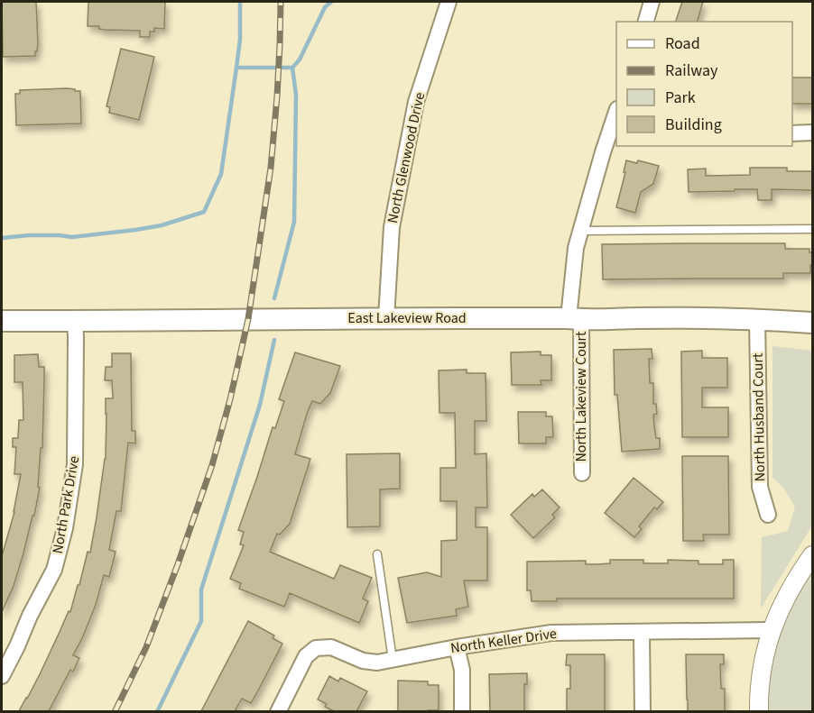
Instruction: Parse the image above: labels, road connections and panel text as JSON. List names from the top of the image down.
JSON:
{
  "streets": {
    "main road": ["East Lakeview Road"],
    "street": [
      "North Glenwood Drive",
      "North Lakeview Court",
      "North Husband Court",
      "North Park Drive",
      "North Keller Drive"
    ]
  },
  "crossings": [
    ["North Glenwood Drive", "East Lakeview Road"],
    ["East Lakeview Road", "North Lakeview Court"],
    ["East Lakeview Road", "North Husband Court"],
    ["East Lakeview Road", "North Park Drive"]
  ],
  "legend": [
    "Road",
    "Railway",
    "Park",
    "Building"
  ]
}
